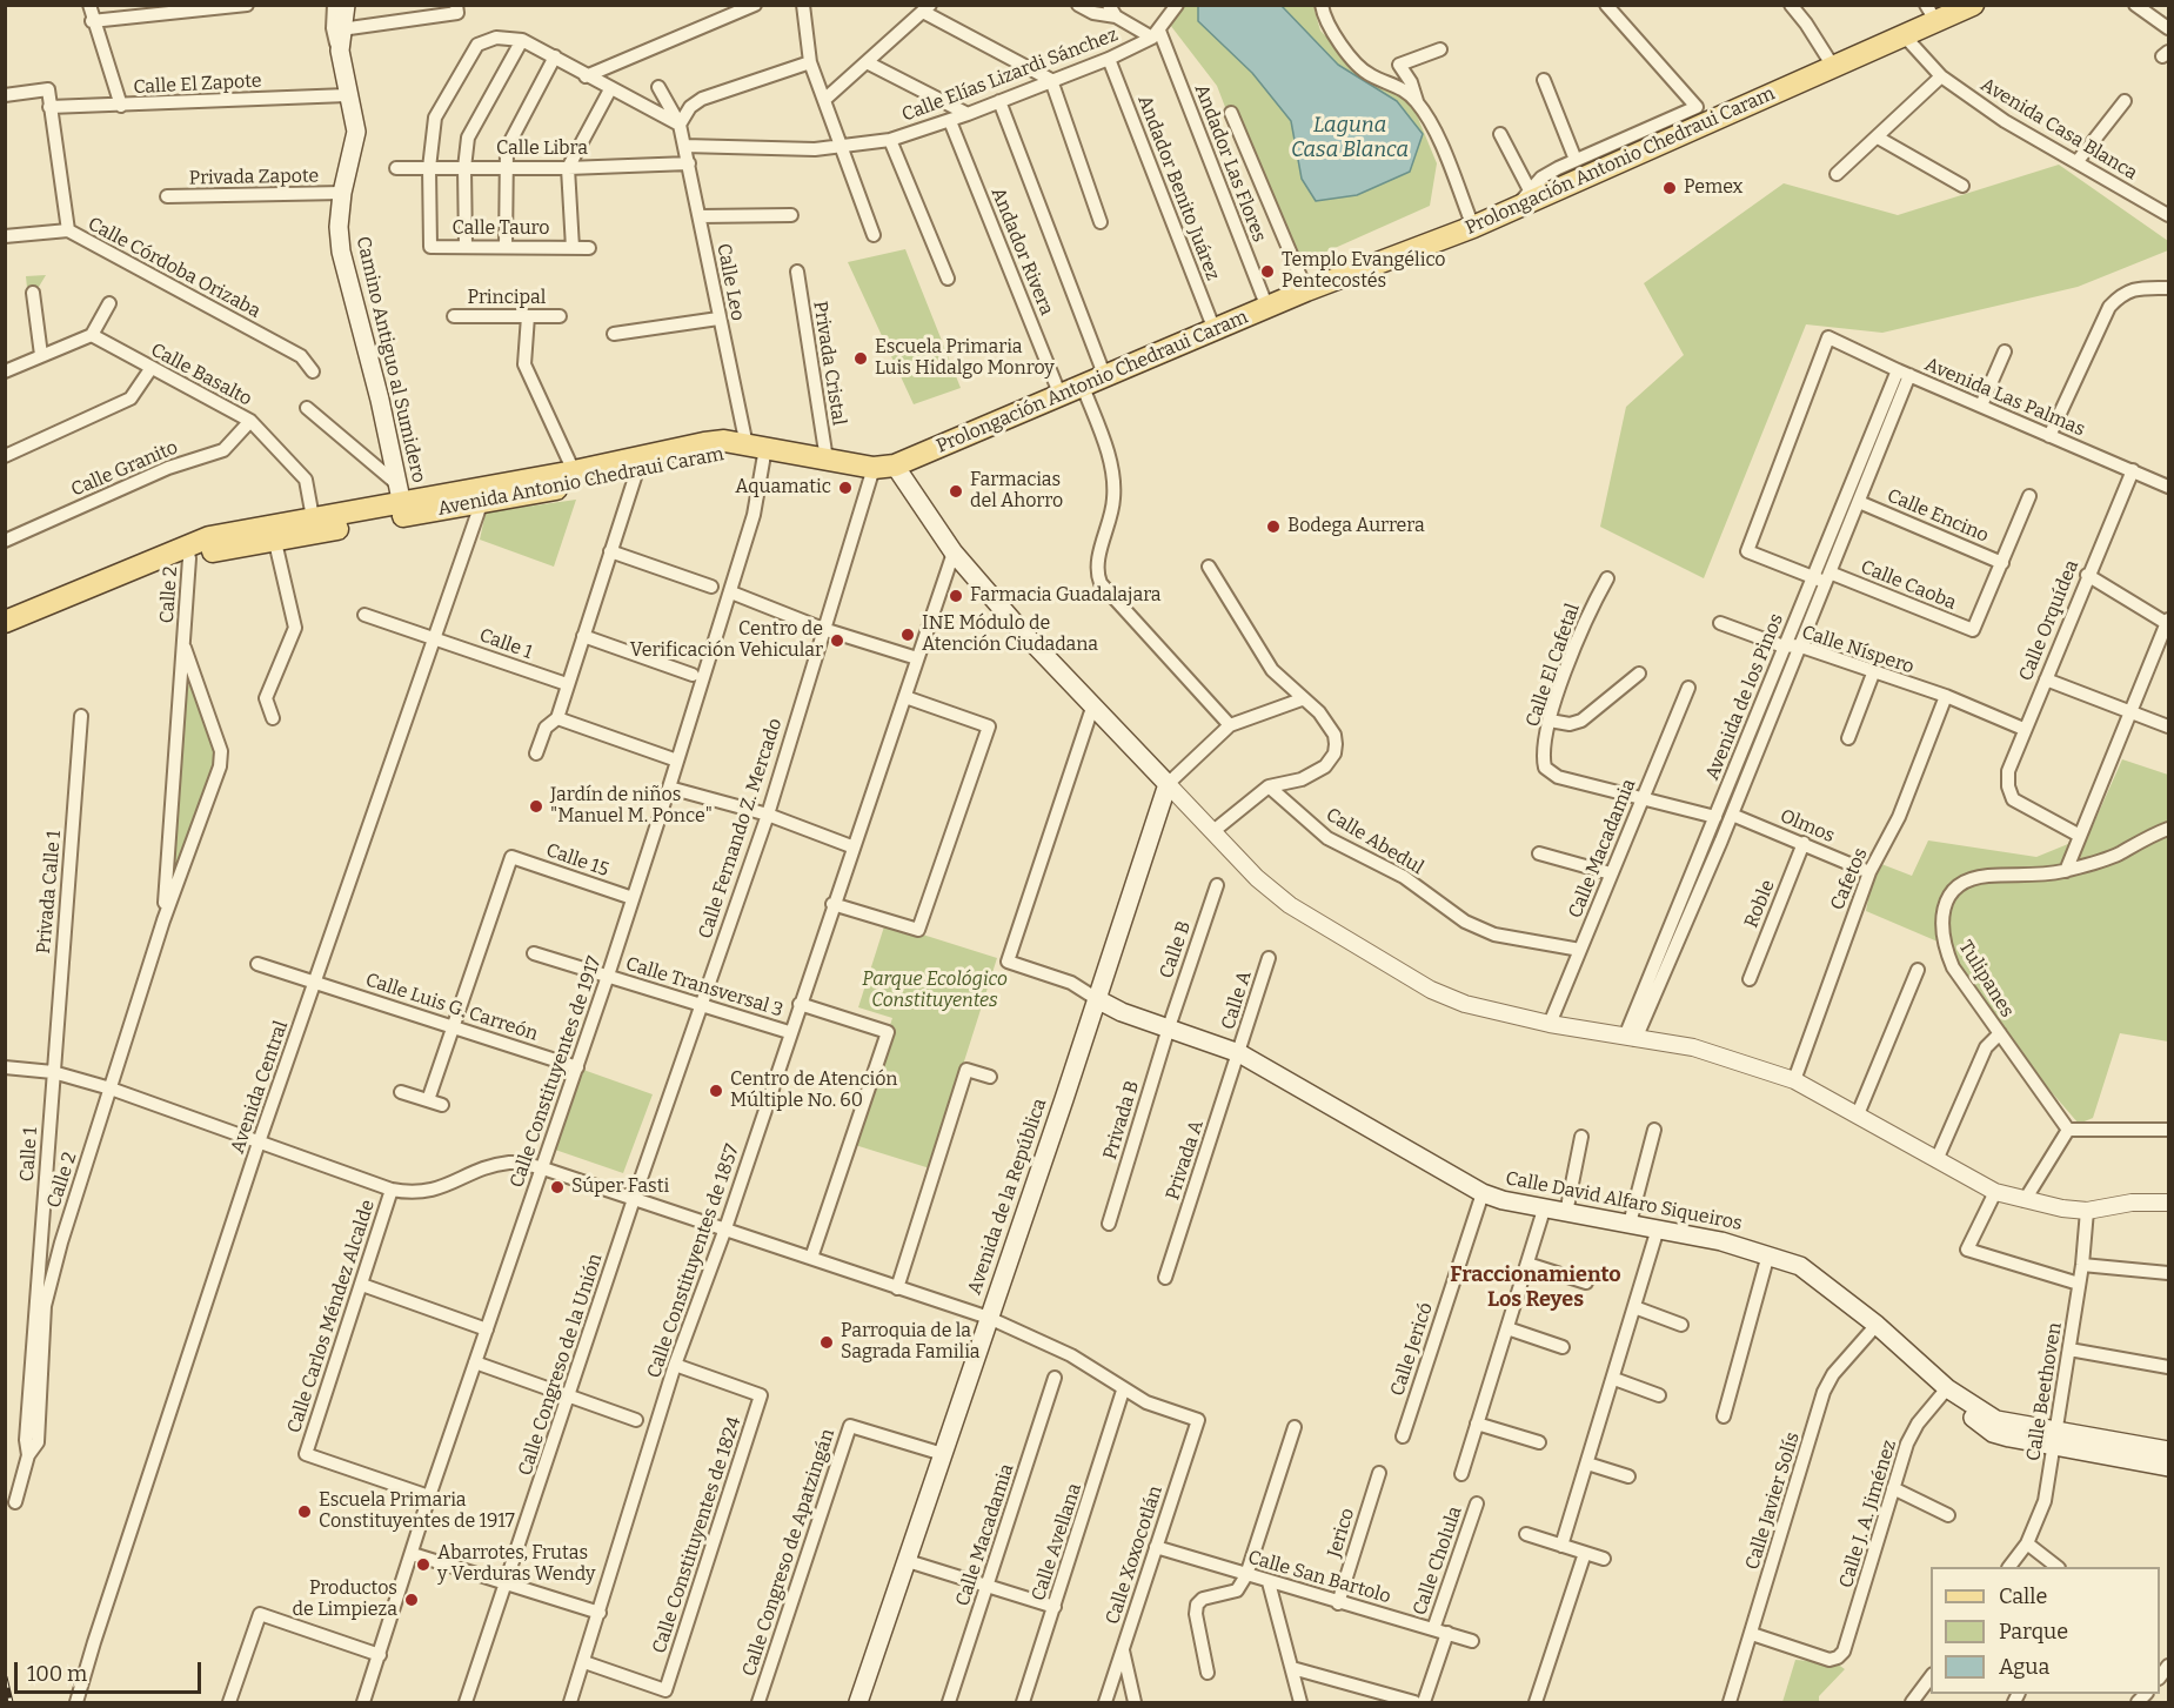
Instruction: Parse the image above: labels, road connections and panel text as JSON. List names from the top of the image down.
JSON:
{
  "streets": {
    "main road": [
      "Prolongación Antonio Chedraui Caram",
      "Camino Antiguo al Sumidero",
      "Avenida Antonio Chedraui Caram",
      "Avenida de la República",
      "Calle David Alfaro Siqueiros"
    ],
    "street": [
      "Calle Elías Lizardi Sánchez",
      "Calle El Zapote",
      "Avenida Casa Blanca",
      "Calle Libra",
      "Andador Las Flores",
      "Privada Zapote",
      "Andador Benito Juárez",
      "Calle Tauro",
      "Andador Rivera",
      "Calle Córdoba Orizaba",
      "Calle Leo",
      "Principal",
      "Privada Cristal",
      "Calle Basalto",
      "Avenida Las Palmas",
      "Calle Granito",
      "Calle Encino",
      "Calle Caoba",
      "Calle 2",
      "Calle Orquídea",
      "Calle 1",
      "Calle Níspero",
      "Calle El Cafetal",
      "Avenida de los Pinos",
      "Olmos",
      "Calle Fernando Z. Mercado",
      "Calle Abedul",
      "Calle Macadamia",
      "Calle 15",
      "Cafetos",
      "Privada Calle 1",
      "Roble",
      "Calle B",
      "Tulipanes",
      "Calle Transversal 3",
      "Calle A",
      "Calle Luis G. Carreón",
      "Calle Constituyentes de 1917",
      "Avenida Central",
      "Privada B",
      "Privada A",
      "Calle Constituyentes de 1857",
      "Calle Carlos Méndez Alcalde",
      "Calle Jericó",
      "Calle Congreso de la Unión",
      "Calle Beethoven",
      "Calle Javier Solís",
      "Calle J. A. Jiménez",
      "Jerico",
      "Calle Constituyentes de 1824",
      "Calle Avellana",
      "Calle Congreso de Apatzingán",
      "Calle Xoxocotlán",
      "Calle Cholula",
      "Calle San Bartolo"
    ]
  },
  "crossings": [
    ["Calle Elías Lizardi Sánchez", "Andador Las Flores"],
    ["Calle Elías Lizardi Sánchez", "Andador Benito Juárez"],
    ["Calle Elías Lizardi Sánchez", "Andador Rivera"],
    ["Calle El Zapote", "Camino Antiguo al Sumidero"],
    ["Avenida Casa Blanca", "Prolongación Antonio Chedraui Caram"],
    ["Calle Libra", "Calle Tauro"],
    ["Calle Libra", "Calle Leo"],
    ["Prolongación Antonio Chedraui Caram", "Andador Las Flores"],
    ["Prolongación Antonio Chedraui Caram", "Andador Benito Juárez"],
    ["Prolongación Antonio Chedraui Caram", "Andador Rivera"],
    ["Prolongación Antonio Chedraui Caram", "Calle Fernando Z. Mercado"],
    ["Privada Zapote", "Camino Antiguo al Sumidero"],
    ["Calle Leo", "Avenida Antonio Chedraui Caram"],
    ["Calle Leo", "Calle Constituyentes de 1917"],
    ["Camino Antiguo al Sumidero", "Avenida Antonio Chedraui Caram"],
    ["Calle Basalto", "Calle Granito"],
    ["Calle Basalto", "Avenida Antonio Chedraui Caram"],
    ["Avenida Las Palmas", "Calle Caoba"],
    ["Avenida Las Palmas", "Calle Orquídea"],
    ["Avenida Las Palmas", "Avenida de los Pinos"],
    ["Avenida Antonio Chedraui Caram", "Calle 2"],
    ["Avenida Antonio Chedraui Caram", "Calle Constituyentes de 1917"],
    ["Avenida Antonio Chedraui Caram", "Avenida Central"],
    ["Calle Encino", "Calle Caoba"],
    ["Calle Encino", "Avenida de los Pinos"],
    ["Calle Caoba", "Avenida de los Pinos"],
    ["Calle 2", "Calle 1"],
    ["Calle Orquídea", "Calle Níspero"],
    ["Calle 1", "Privada Calle 1"],
    ["Calle 1", "Avenida Central"],
    ["Calle Níspero", "Avenida de los Pinos"],
    ["Calle Níspero", "Cafetos"],
    ["Calle El Cafetal", "Calle Macadamia"],
    ["Avenida de los Pinos", "Olmos"],
    ["Olmos", "Cafetos"],
    ["Olmos", "Roble"],
    ["Calle Fernando Z. Mercado", "Calle Transversal 3"],
    ["Calle Fernando Z. Mercado", "Calle Congreso de la Unión"],
    ["Calle Abedul", "Calle Macadamia"],
    ["Calle 15", "Calle Luis G. Carreón"],
    ["Calle 15", "Calle Constituyentes de 1917"],
    ["Calle B", "Privada B"],
    ["Calle B", "Calle David Alfaro Siqueiros"],
    ["Calle Transversal 3", "Calle Constituyentes de 1917"],
    ["Calle Transversal 3", "Calle Constituyentes de 1857"],
    ["Calle A", "Privada A"],
    ["Calle A", "Calle David Alfaro Siqueiros"],
    ["Calle Luis G. Carreón", "Calle Constituyentes de 1917"],
    ["Calle Luis G. Carreón", "Avenida Central"],
    ["Calle Constituyentes de 1917", "Calle Carlos Méndez Alcalde"],
    ["Privada B", "Calle David Alfaro Siqueiros"],
    ["Privada A", "Calle David Alfaro Siqueiros"],
    ["Avenida de la República", "Calle David Alfaro Siqueiros"],
    ["Avenida de la República", "Calle Congreso de Apatzingán"],
    ["Calle David Alfaro Siqueiros", "Calle Jericó"],
    ["Calle David Alfaro Siqueiros", "Calle Beethoven"],
    ["Calle David Alfaro Siqueiros", "Calle Javier Solís"],
    ["Calle David Alfaro Siqueiros", "Calle J. A. Jiménez"],
    ["Calle Constituyentes de 1857", "Calle Constituyentes de 1824"],
    ["Calle Javier Solís", "Calle J. A. Jiménez"],
    ["Jerico", "Calle San Bartolo"],
    ["Calle Avellana", "Calle Xoxocotlán"],
    ["Calle Xoxocotlán", "Calle San Bartolo"],
    ["Calle Cholula", "Calle San Bartolo"]
  ],
  "districts": ["Fraccionamiento Los Reyes"],
  "water": ["Laguna Casa Blanca"],
  "parks": ["Parque Ecológico Constituyentes"],
  "places": [
    "Pemex",
    "Templo Evangélico Pentecostés",
    "Escuela Primaria Luis Hidalgo Monroy",
    "Aquamatic",
    "Farmacias del Ahorro",
    "Bodega Aurrera",
    "Farmacia Guadalajara",
    "INE Módulo de Atención Ciudadana",
    "Centro de Verificación Vehicular",
    "Jardín de niños \"Manuel M. Ponce\"",
    "Centro de Atención Múltiple No. 60",
    "Súper Fasti",
    "Parroquia de la Sagrada Familia",
    "Escuela Primaria Constituyentes de 1917",
    "Abarrotes, Frutas y Verduras Wendy",
    "Productos de Limpieza"
  ],
  "legend": ["Calle", "Parque", "Agua"],
  "scale_bar": "100 m"
}
